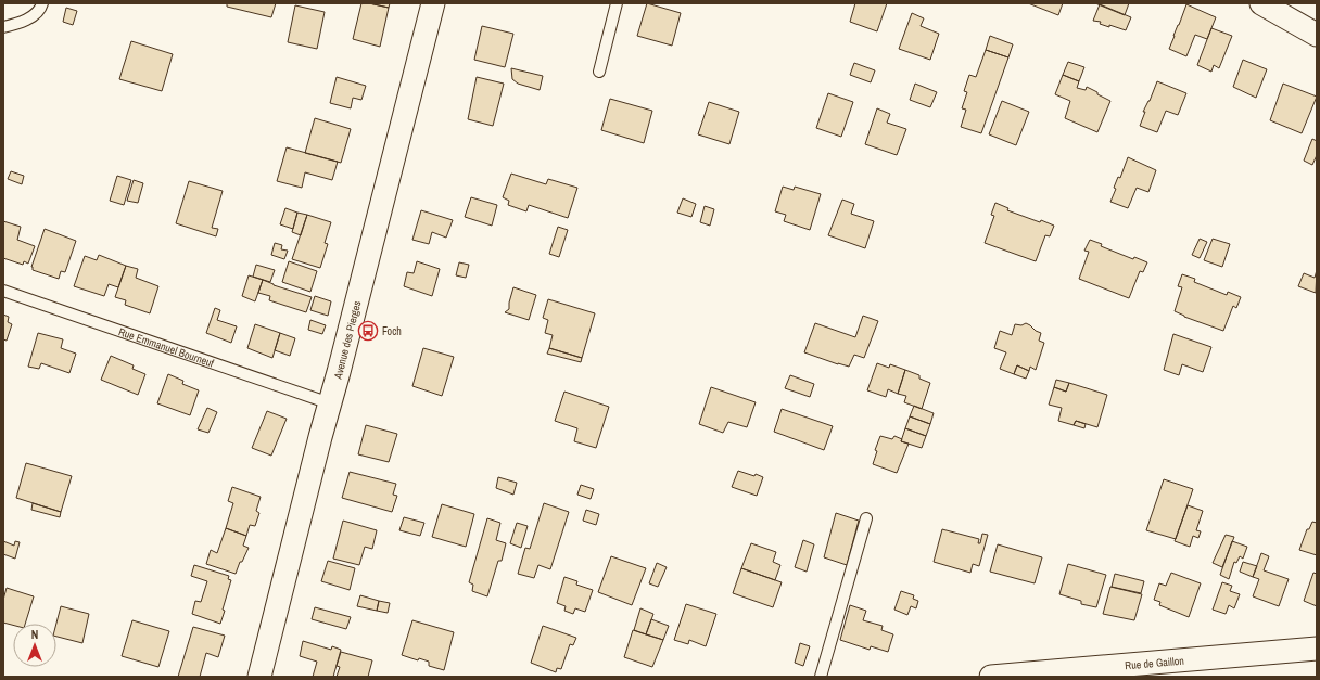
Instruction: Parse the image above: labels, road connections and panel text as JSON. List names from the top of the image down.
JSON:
{
  "streets": {
    "street": ["Avenue des Pierges", "Rue de Gaillon"],
    "lane": ["Rue Emmanuel Bourneuf"]
  },
  "crossings": [
    ["Avenue des Pierges", "Rue Emmanuel Bourneuf"]
  ],
  "places": {
    "bus stop": ["Foch"]
  },
  "north": "top"
}
